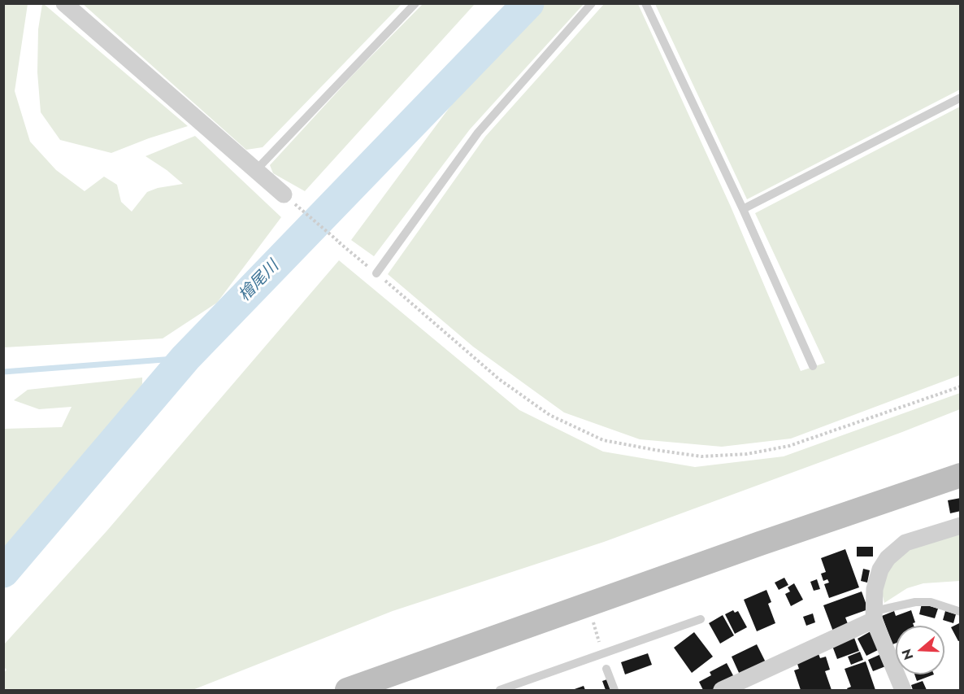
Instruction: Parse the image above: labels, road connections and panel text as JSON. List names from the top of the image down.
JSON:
{
  "water": ["檜尾川"],
  "north": "left"
}
